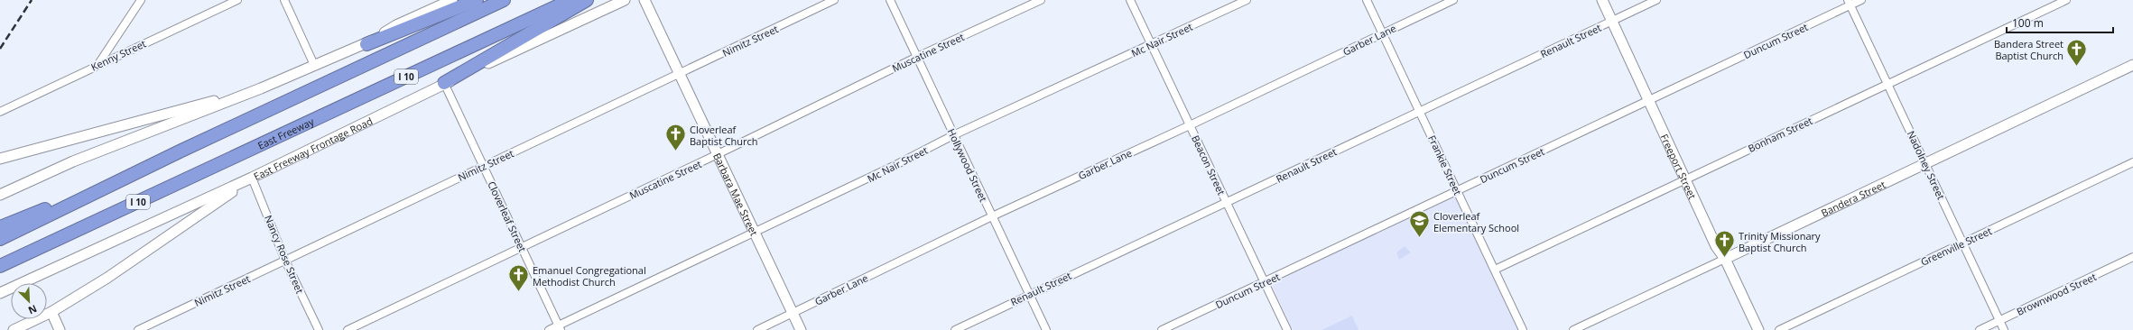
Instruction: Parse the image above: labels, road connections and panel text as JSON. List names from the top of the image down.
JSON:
{
  "streets": {
    "highway": ["I 10", "East Freeway"],
    "main road": [
      "East Freeway Frontage Road",
      "Freeport Street",
      "Barbara Mae Street",
      "Bandera Street"
    ],
    "street": [
      "Mc Nair Street",
      "Garber Lane",
      "Nimitz Street",
      "Renault Street",
      "Duncum Street",
      "Muscatine Street",
      "Kenny Street",
      "Bonham Street",
      "Hollywood Street",
      "Beacon Street",
      "Frankie Street",
      "Nadolney Street",
      "Cloverleaf Street",
      "Greenville Street",
      "Nancy Rose Street",
      "Brownwood Street"
    ]
  },
  "crossings": [
    ["Mc Nair Street", "Hollywood Street"],
    ["Mc Nair Street", "Beacon Street"],
    ["Mc Nair Street", "Barbara Mae Street"],
    ["Mc Nair Street", "Cloverleaf Street"],
    ["Garber Lane", "Hollywood Street"],
    ["Garber Lane", "Beacon Street"],
    ["Garber Lane", "Frankie Street"],
    ["Garber Lane", "Barbara Mae Street"],
    ["Nimitz Street", "Barbara Mae Street"],
    ["Nimitz Street", "Cloverleaf Street"],
    ["Nimitz Street", "Nancy Rose Street"],
    ["Renault Street", "Hollywood Street"],
    ["Renault Street", "Beacon Street"],
    ["Renault Street", "Frankie Street"],
    ["Renault Street", "Freeport Street"],
    ["Duncum Street", "Beacon Street"],
    ["Duncum Street", "Frankie Street"],
    ["Duncum Street", "Freeport Street"],
    ["Duncum Street", "Nadolney Street"],
    ["Muscatine Street", "Hollywood Street"],
    ["Muscatine Street", "Barbara Mae Street"],
    ["Muscatine Street", "Cloverleaf Street"],
    ["Bonham Street", "Frankie Street"],
    ["Bonham Street", "Freeport Street"],
    ["Bonham Street", "Nadolney Street"],
    ["East Freeway Frontage Road", "Cloverleaf Street"],
    ["East Freeway Frontage Road", "Nancy Rose Street"],
    ["Freeport Street", "Bandera Street"],
    ["Nadolney Street", "Bandera Street"],
    ["Nadolney Street", "Greenville Street"],
    ["Nadolney Street", "Brownwood Street"]
  ],
  "places": {
    "church": [
      "Bandera Street Baptist Church",
      "Cloverleaf Baptist Church",
      "Trinity Missionary Baptist Church",
      "Emanuel Congregational Methodist Church"
    ],
    "school or university": ["Cloverleaf Elementary School"]
  },
  "scale_bar": "100 m",
  "north": "bottom right"
}
